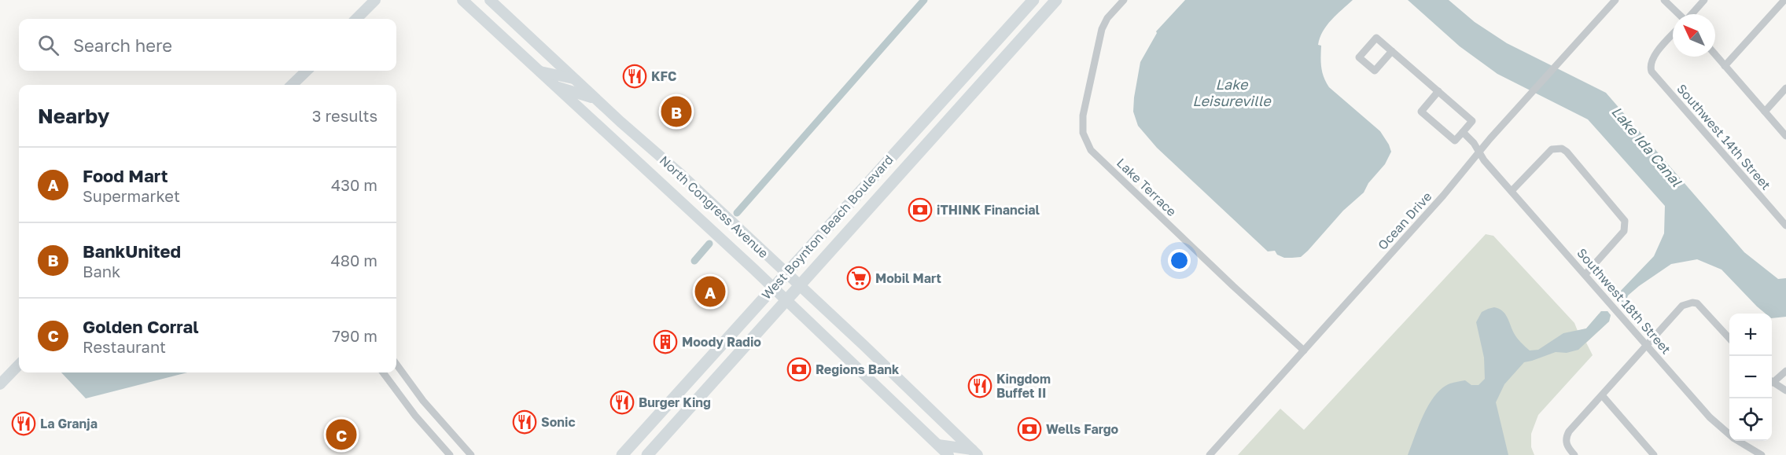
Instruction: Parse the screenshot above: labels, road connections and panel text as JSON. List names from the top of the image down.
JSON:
{
  "streets": {
    "main road": ["North Congress Avenue", "West Boynton Beach Boulevard"],
    "street": [
      "Southwest 14th Street",
      "Lake Terrace",
      "Ocean Drive",
      "Southwest 18th Street"
    ]
  },
  "crossings": [
    ["Lake Terrace", "Ocean Drive"],
    ["North Congress Avenue", "West Boynton Beach Boulevard"],
    ["Ocean Drive", "Southwest 18th Street"]
  ],
  "water": ["Lake Leisureville", "Lake Ida Canal"],
  "places": {
    "restaurant": [
      "KFC",
      "Kingdom Buffet II",
      "Burger King",
      "Sonic",
      "La Granja"
    ],
    "bank": ["iTHINK Financial", "Regions Bank", "Wells Fargo"],
    "supermarket": ["Mobil Mart"],
    "building": ["Moody Radio"]
  },
  "north": "top left",
  "page": {
    "search": "Search here",
    "heading": ["Nearby", "3 results"],
    "pins": ["B", "A", "C"],
    "list": [
      {
        "mark": "A",
        "name": "Food Mart",
        "note": "Supermarket",
        "value": "430 m"
      },
      {
        "mark": "B",
        "name": "BankUnited",
        "note": "Bank",
        "value": "480 m"
      },
      {
        "mark": "C",
        "name": "Golden Corral",
        "note": "Restaurant",
        "value": "790 m"
      }
    ],
    "map_buttons": ["+", "−"]
  }
}
